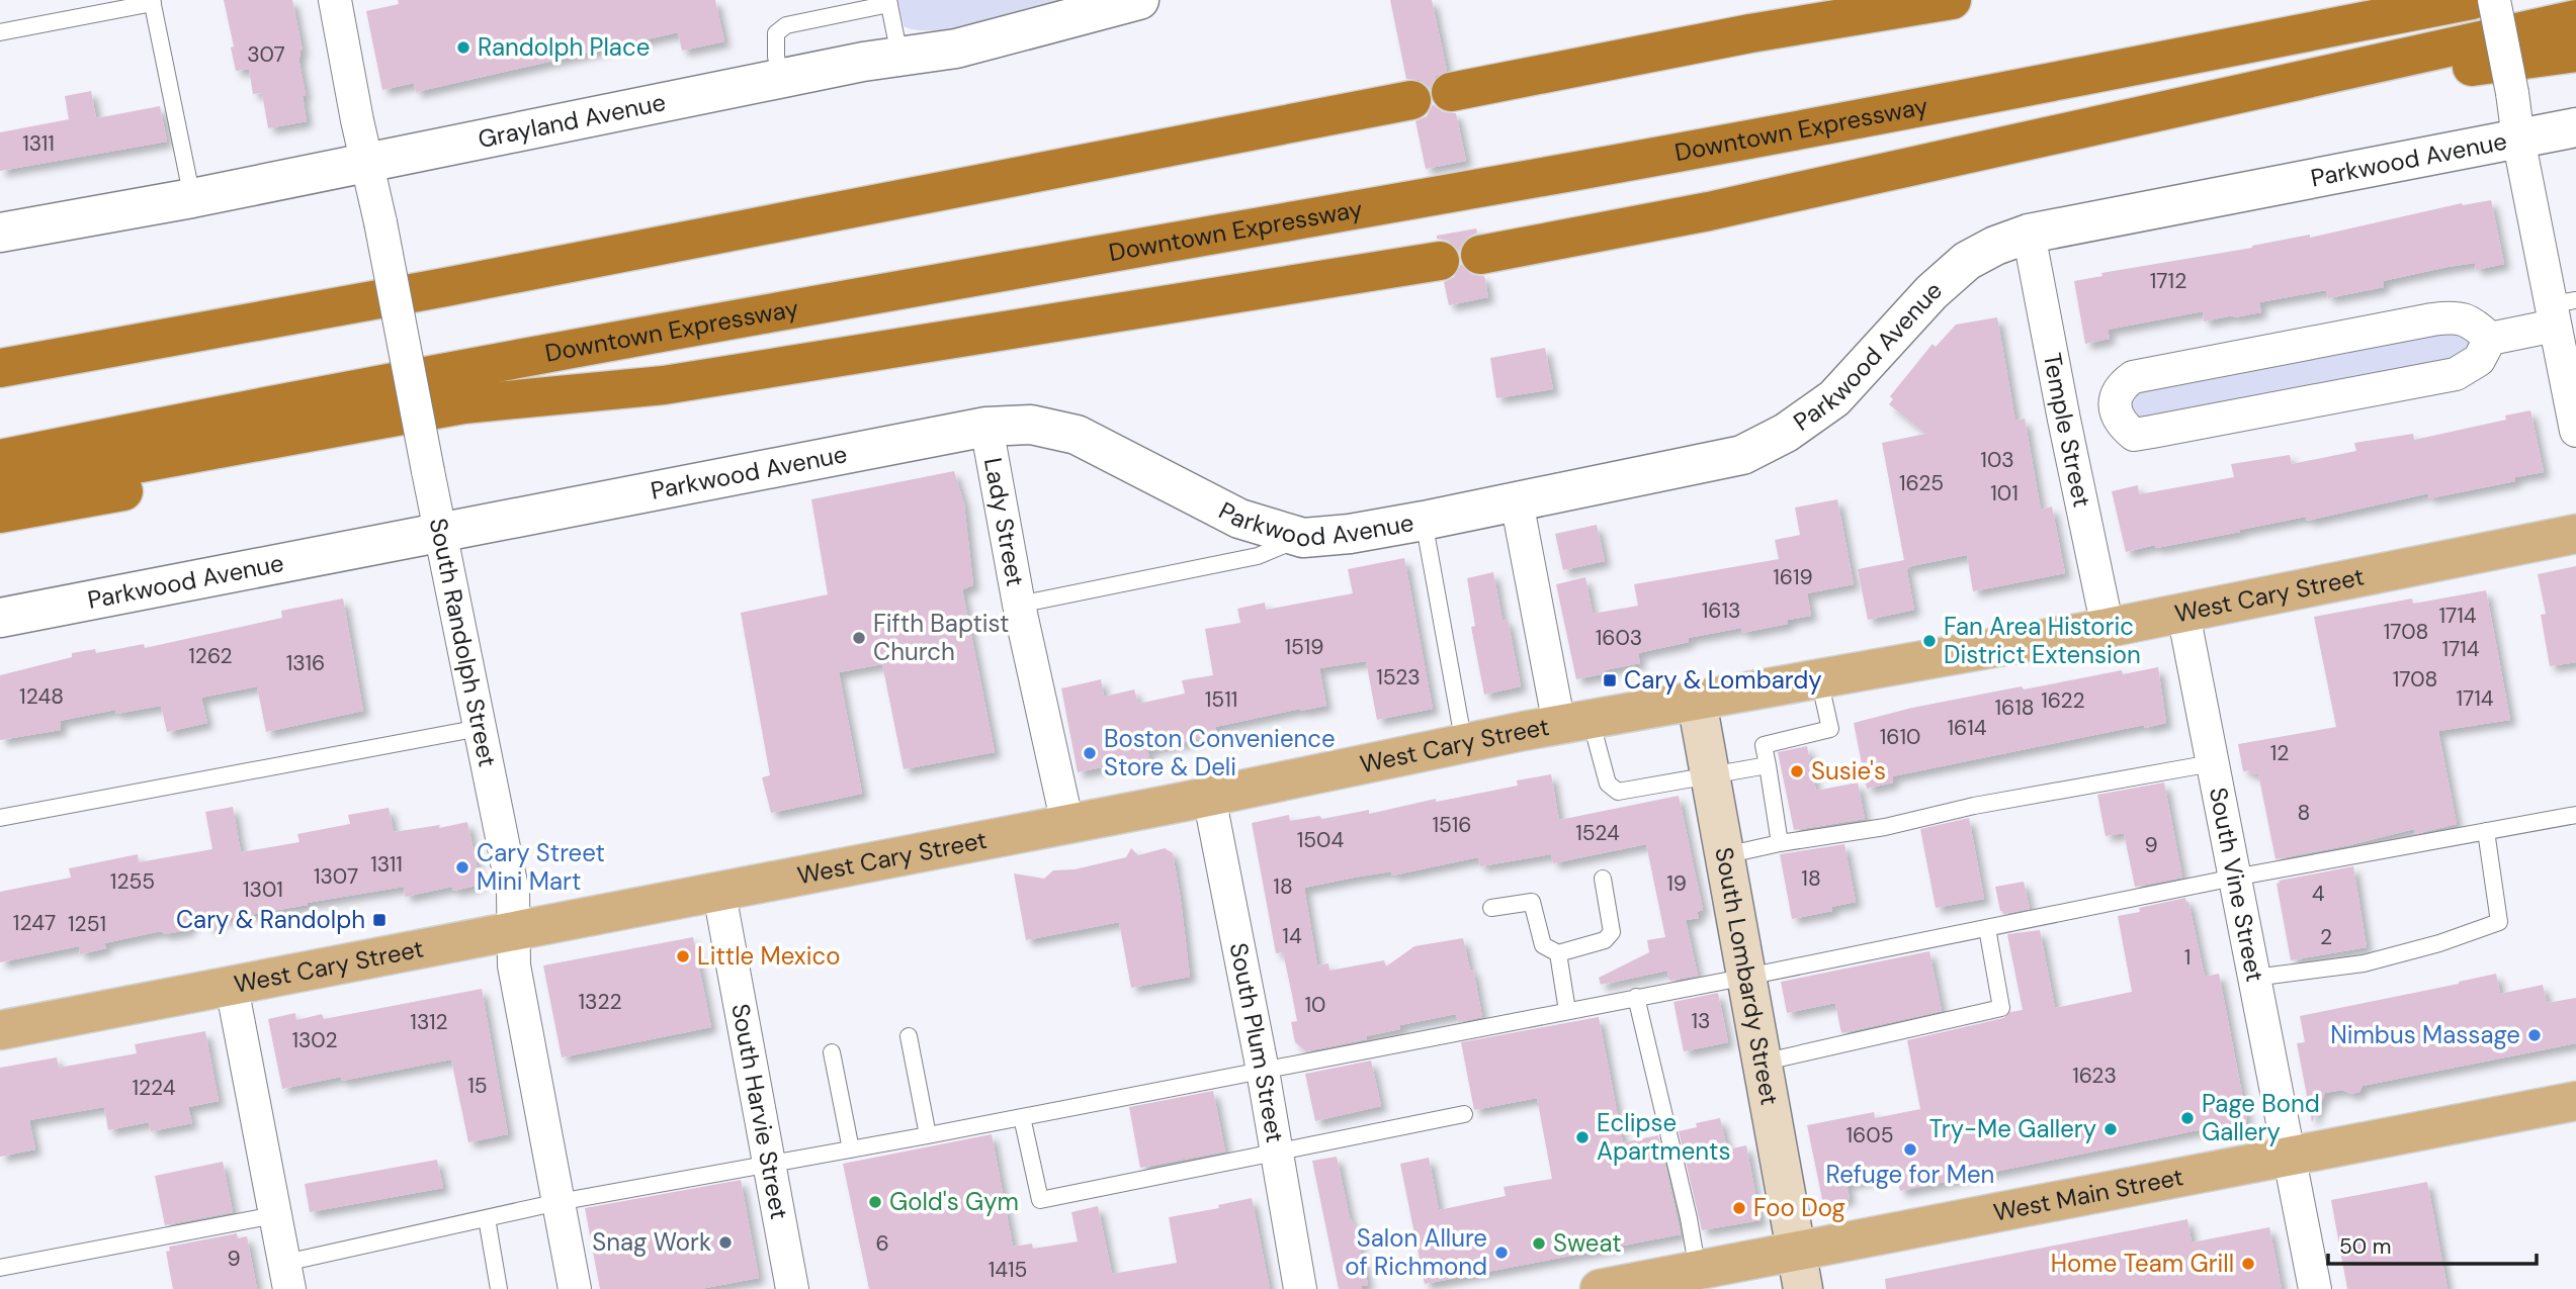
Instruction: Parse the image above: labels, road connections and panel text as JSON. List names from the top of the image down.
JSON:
{
  "streets": {
    "highway": ["Downtown Expressway"],
    "main road": ["West Cary Street", "South Lombardy Street", "West Main Street"],
    "street": [
      "Grayland Avenue",
      "Parkwood Avenue",
      "Temple Street",
      "Lady Street",
      "South Randolph Street",
      "South Vine Street",
      "South Plum Street",
      "South Harvie Street"
    ]
  },
  "crossings": [
    ["Grayland Avenue", "South Randolph Street"],
    ["Parkwood Avenue", "Temple Street"],
    ["Parkwood Avenue", "Lady Street"],
    ["Parkwood Avenue", "South Randolph Street"],
    ["Temple Street", "West Cary Street"],
    ["Lady Street", "West Cary Street"],
    ["West Cary Street", "South Randolph Street"],
    ["West Cary Street", "South Vine Street"],
    ["West Cary Street", "South Lombardy Street"],
    ["West Cary Street", "South Plum Street"],
    ["West Cary Street", "South Harvie Street"],
    ["South Vine Street", "West Main Street"],
    ["South Lombardy Street", "West Main Street"]
  ],
  "places": {
    "other": [
      "Randolph Place",
      "Fifth Baptist Church",
      "Fan Area Historic District Extension",
      "Boston Convenience Store & Deli",
      "Susie's",
      "Cary Street Mini Mart",
      "Little Mexico",
      "Nimbus Massage",
      "Page Bond Gallery",
      "Try-Me Gallery",
      "Eclipse Apartments",
      "Refuge for Men",
      "Gold's Gym",
      "Foo Dog",
      "Snag Work",
      "Sweat",
      "Salon Allure of Richmond",
      "Home Team Grill"
    ],
    "transit": ["Cary & Lombardy", "Cary & Randolph"]
  },
  "house_numbers": [
    "307",
    "1311",
    "1712",
    "103",
    "1625",
    "101",
    "1619",
    "1613",
    "1714",
    "1708",
    "1603",
    "1519",
    "1714",
    "1262",
    "1316",
    "1523",
    "1708",
    "1248",
    "1714",
    "1511",
    "1622",
    "1618",
    "1614",
    "1610",
    "12",
    "8",
    "1516",
    "1524",
    "1504",
    "9",
    "1311",
    "1307",
    "18",
    "1255",
    "19",
    "18",
    "1301",
    "4",
    "1247",
    "1251",
    "14",
    "2",
    "1",
    "1322",
    "10",
    "13",
    "1312",
    "1302",
    "1623",
    "15",
    "1224",
    "1605",
    "6",
    "9",
    "1415"
  ],
  "scale_bar": "50 m"
}
